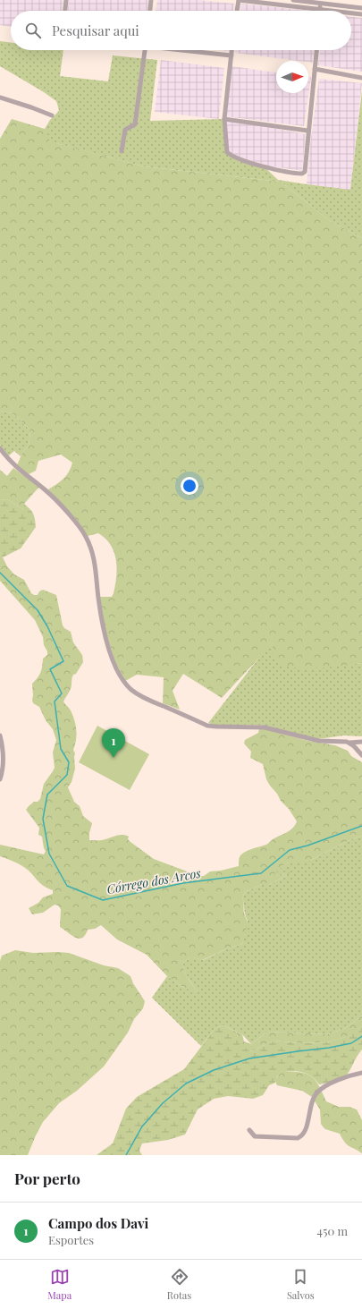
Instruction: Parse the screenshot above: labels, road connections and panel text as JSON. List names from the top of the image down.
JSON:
{
  "water": ["Córrego dos Arcos"],
  "north": "right",
  "page": {
    "search": "Pesquisar aqui",
    "pins": "1",
    "heading": "Por perto",
    "list": [
      {
        "mark": "1",
        "name": "Campo dos Davi",
        "note": "Esportes",
        "value": "450 m"
      }
    ],
    "nav": ["Mapa", "Rotas", "Salvos"]
  }
}
